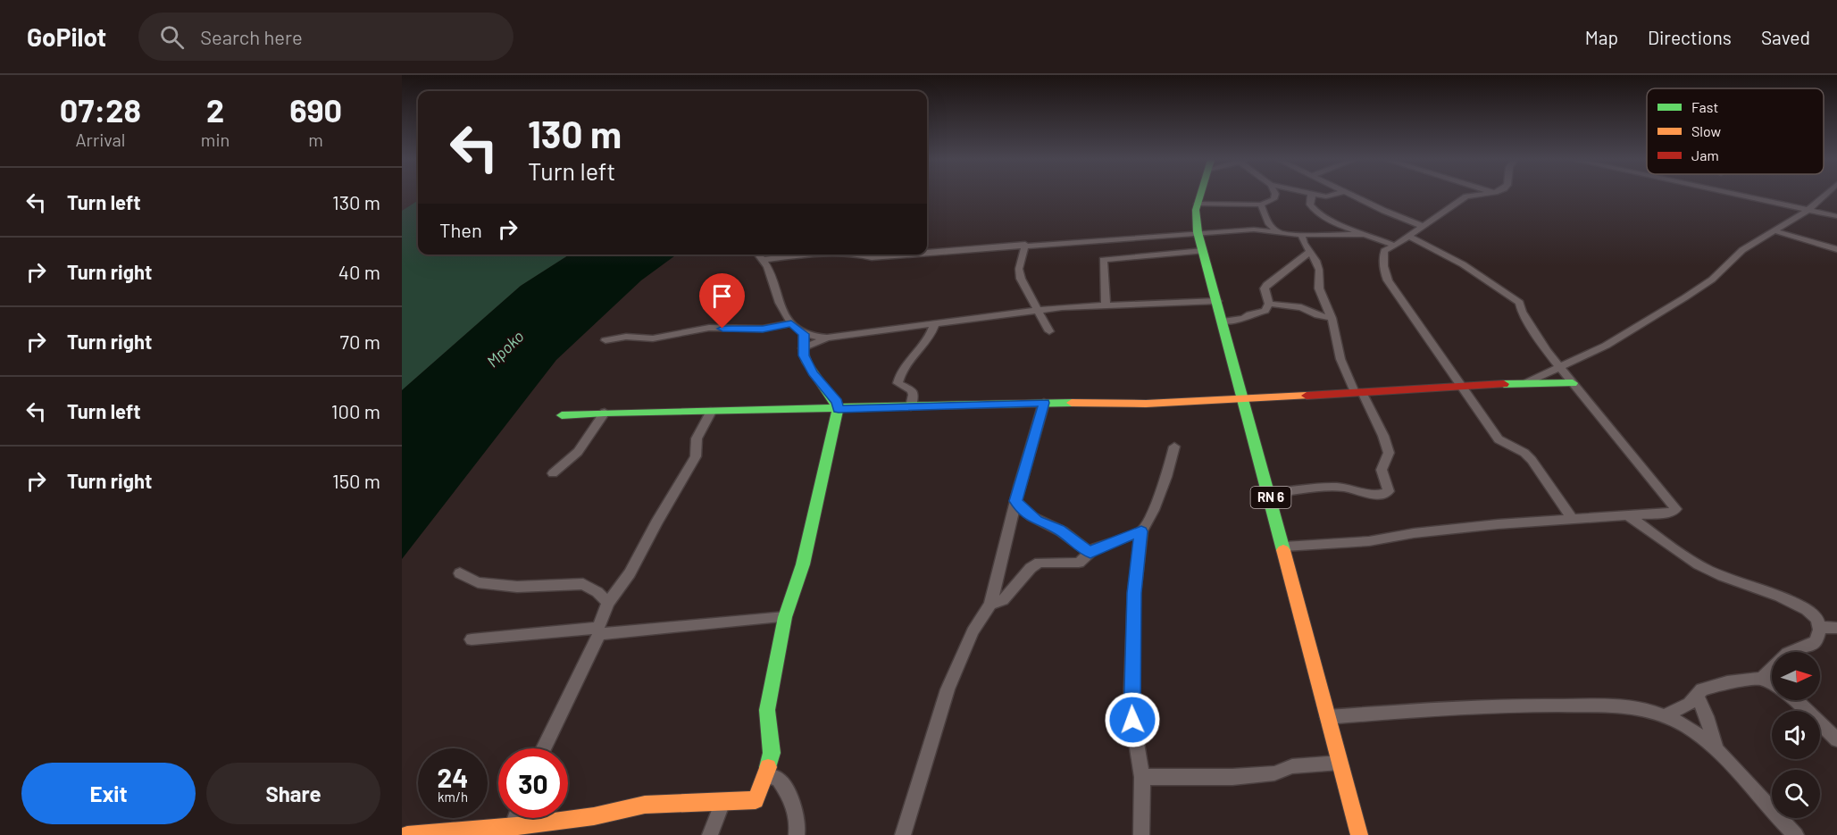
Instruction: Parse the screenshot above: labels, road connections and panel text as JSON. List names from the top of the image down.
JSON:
{
  "streets": {
    "street": ["RN 6"]
  },
  "water": ["Mpoko"],
  "legend": ["Fast", "Slow", "Jam"],
  "north": "right",
  "page": {
    "header": "GoPilot",
    "search": "Search here",
    "nav": ["Map", "Directions", "Saved"],
    "eta": [
      "07:28",
      "Arrival",
      "2",
      "min",
      "690",
      "m"
    ],
    "turn": ["130 m", "Turn left"],
    "list": [
      {
        "name": "Turn left",
        "value": "130 m"
      },
      {
        "name": "Turn right",
        "value": "40 m"
      },
      {
        "name": "Turn right",
        "value": "70 m"
      },
      {
        "name": "Turn left",
        "value": "100 m"
      },
      {
        "name": "Turn right",
        "value": "150 m"
      }
    ],
    "then": "Then",
    "speed": "24 km/h",
    "limit": "30",
    "buttons": ["Exit", "Share"]
  }
}
